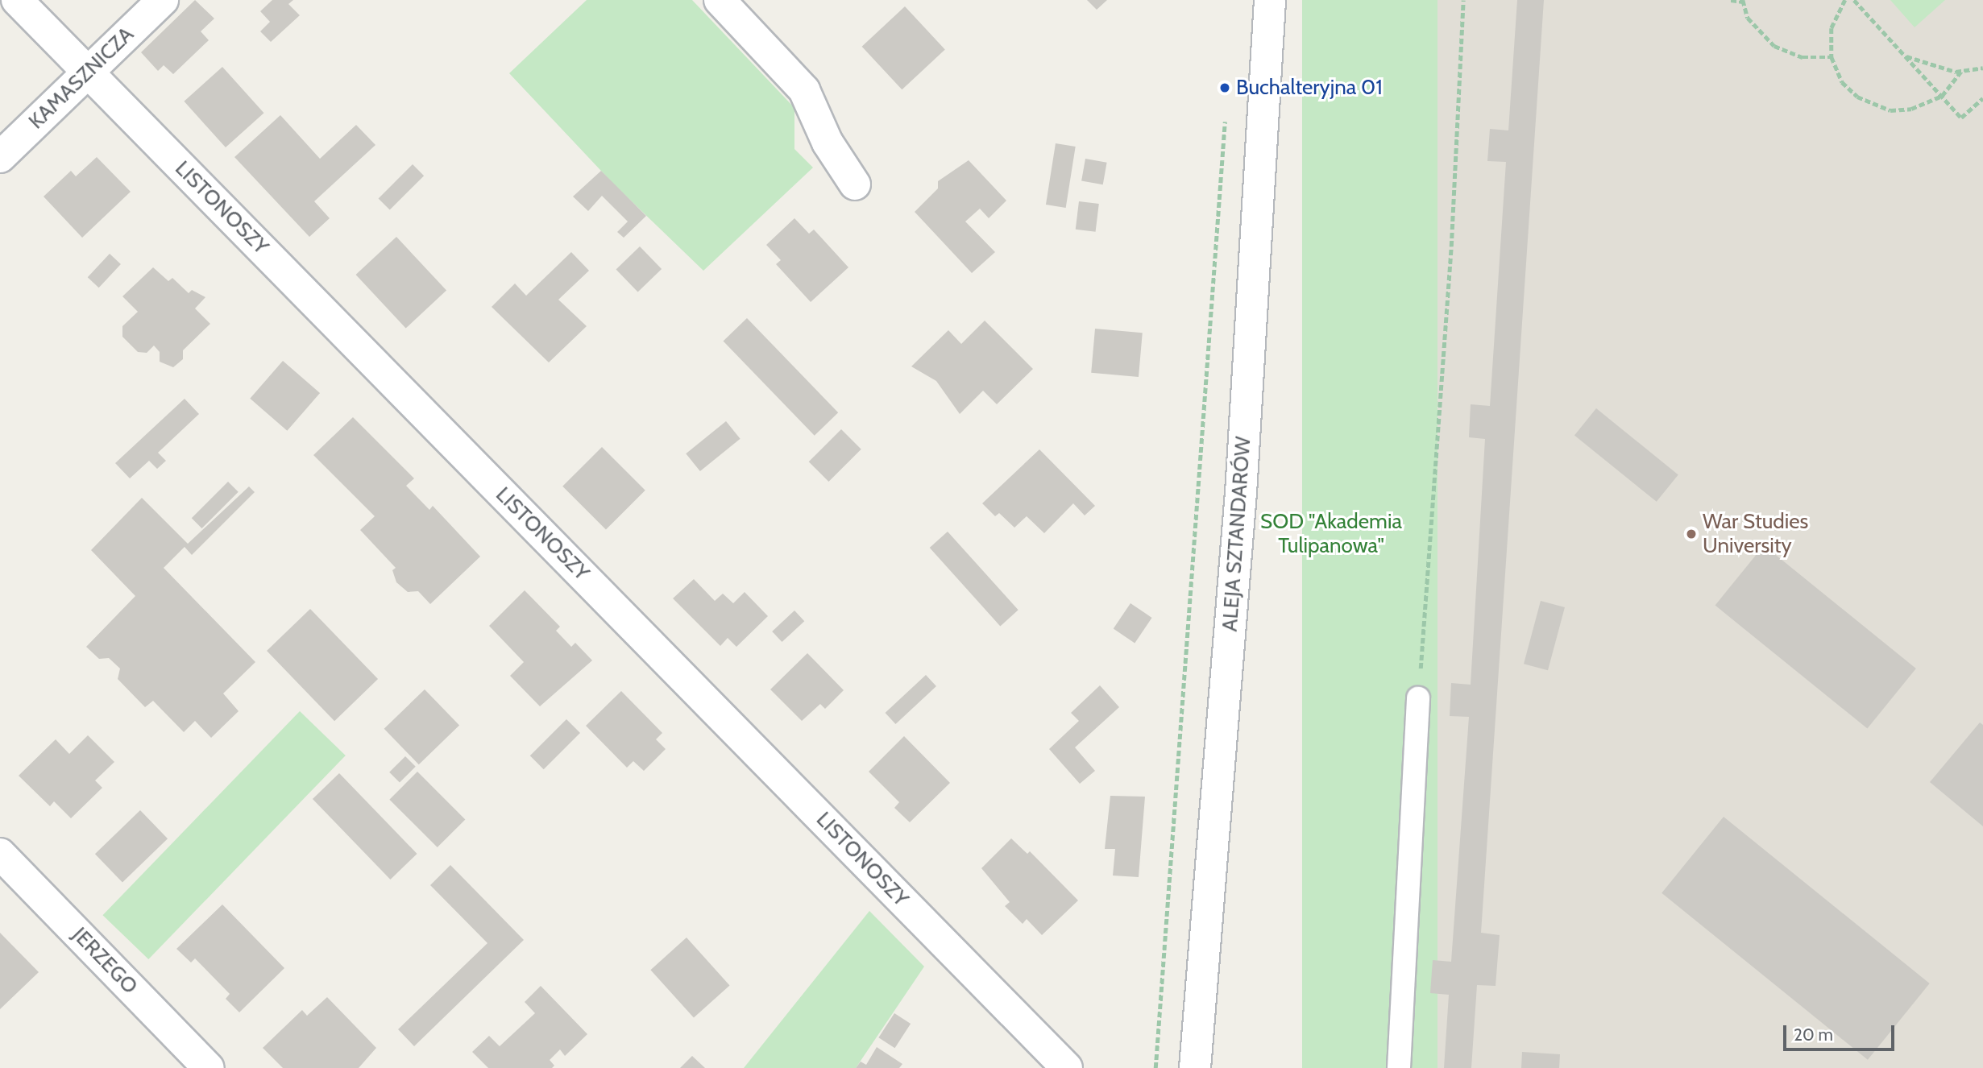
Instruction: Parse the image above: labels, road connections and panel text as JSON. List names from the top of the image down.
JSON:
{
  "streets": {
    "street": [
      "KAMASZNICZA",
      "LISTONOSZY",
      "ALEJA SZTANDARÓW",
      "JERZEGO"
    ]
  },
  "crossings": [
    ["KAMASZNICZA", "LISTONOSZY"]
  ],
  "parks": ["SOD \"Akademia Tulipanowa\""],
  "places": ["Buchalteryjna 01", "War Studies University"],
  "scale_bar": "20 m"
}
